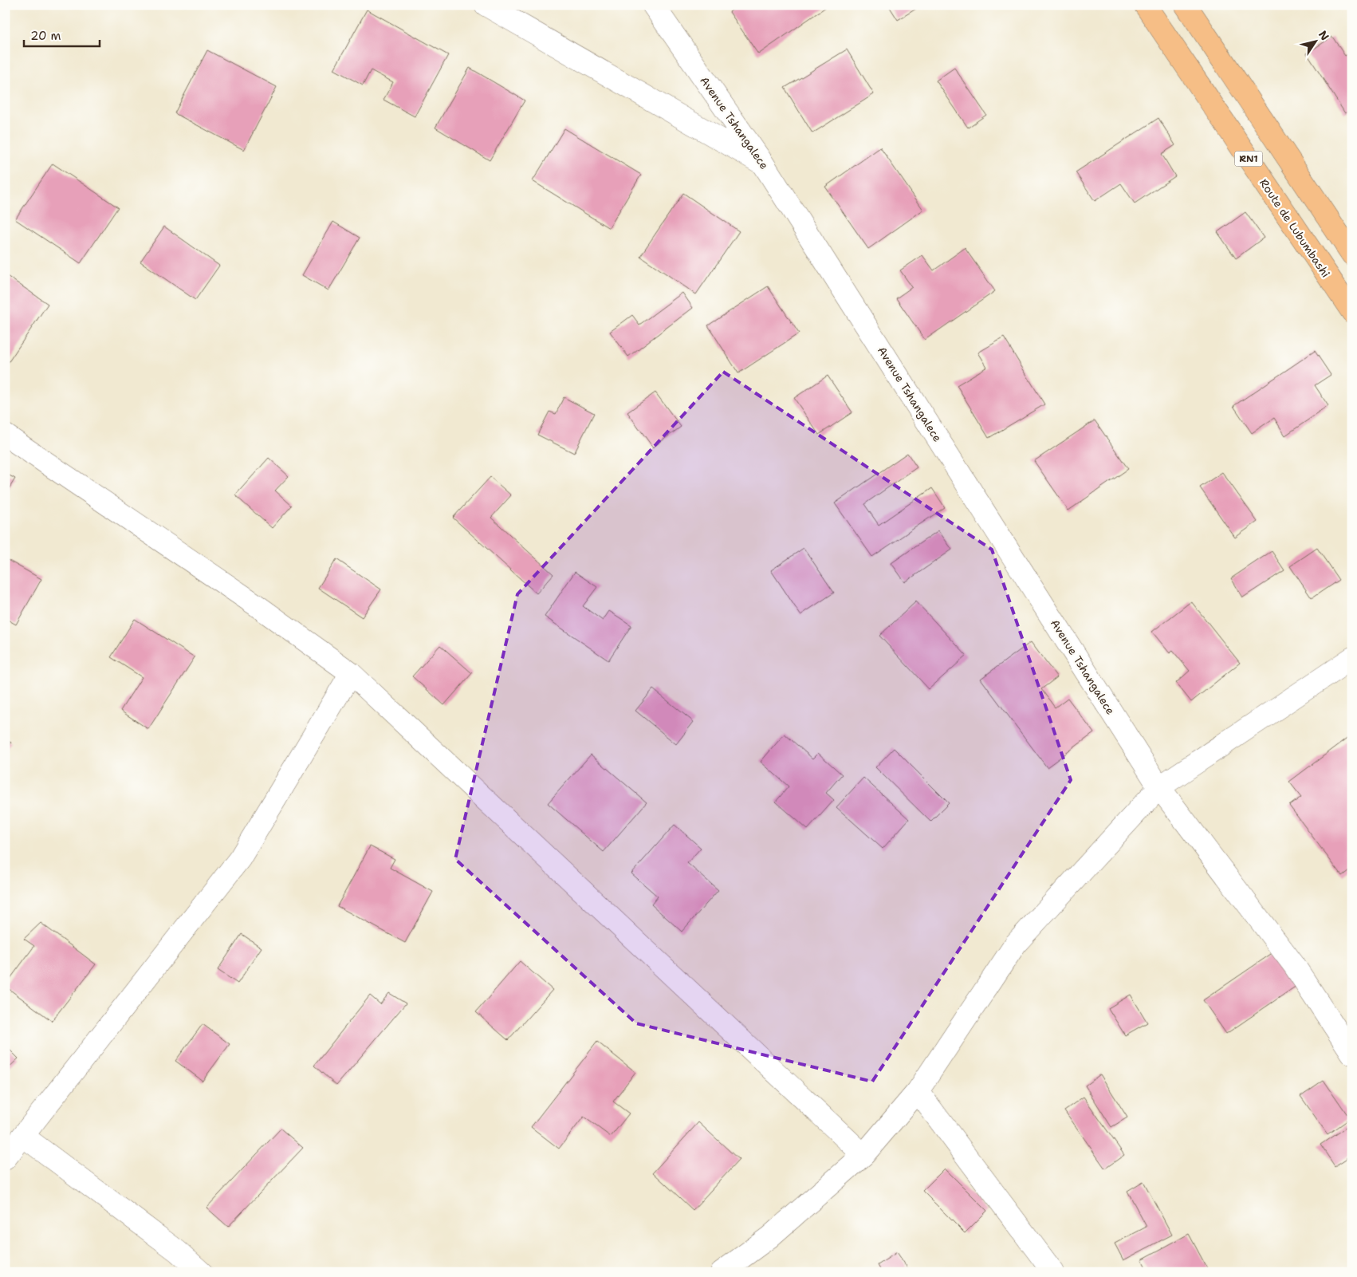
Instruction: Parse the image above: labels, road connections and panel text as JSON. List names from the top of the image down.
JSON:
{
  "streets": {
    "highway": ["RN1", "Route de Lubumbashi"],
    "street": ["Avenue Tshangalece"]
  },
  "scale_bar": "20 m",
  "north": "top right"
}
